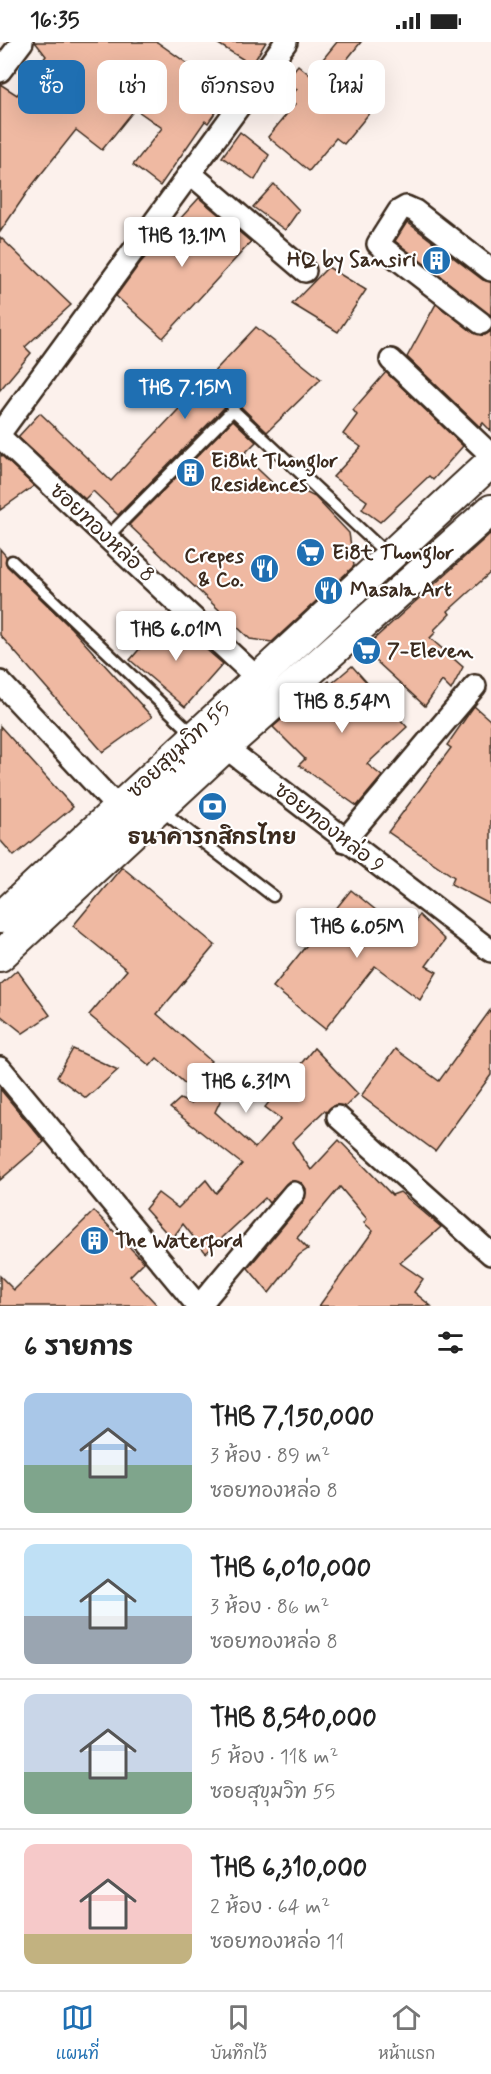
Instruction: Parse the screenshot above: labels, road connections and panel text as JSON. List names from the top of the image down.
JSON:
{
  "streets": {
    "main road": ["ซอยสุขุมวิท 55"],
    "street": ["ซอยทองหล่อ 8", "ซอยทองหล่อ 9"]
  },
  "crossings": [
    ["ซอยทองหล่อ 8", "ซอยสุขุมวิท 55"],
    ["ซอยสุขุมวิท 55", "ซอยทองหล่อ 9"]
  ],
  "places": {
    "building": ["HQ by Sansiri", "Ei8ht Thonglor Residences", "The Waterford"],
    "supermarket": ["Ei8t Thonglor", "7-Eleven"],
    "restaurant": ["Crepes & Co.", "Masala Art"],
    "bank": ["ธนาคารกสิกรไทย"]
  },
  "page": {
    "status": "16:35",
    "chip": [
      "ซื้อ",
      "เช่า",
      "ตัวกรอง",
      "ใหม่"
    ],
    "price": [
      "THB 13.1M",
      "THB 7.15M",
      "THB 6.01M",
      "THB 8.54M",
      "THB 6.05M",
      "THB 6.31M"
    ],
    "heading": "6 รายการ",
    "list": [
      {
        "name": "THB 7,150,000",
        "note": "3 ห้อง · 89 m² · ซอยทองหล่อ 8"
      },
      {
        "name": "THB 6,010,000",
        "note": "3 ห้อง · 86 m² · ซอยทองหล่อ 8"
      },
      {
        "name": "THB 8,540,000",
        "note": "5 ห้อง · 118 m² · ซอยสุขุมวิท 55"
      },
      {
        "name": "THB 6,310,000",
        "note": "2 ห้อง · 64 m² · ซอยทองหล่อ 11"
      }
    ],
    "tabs": ["แผนที่", "บันทึกไว้", "หน้าแรก"]
  }
}
